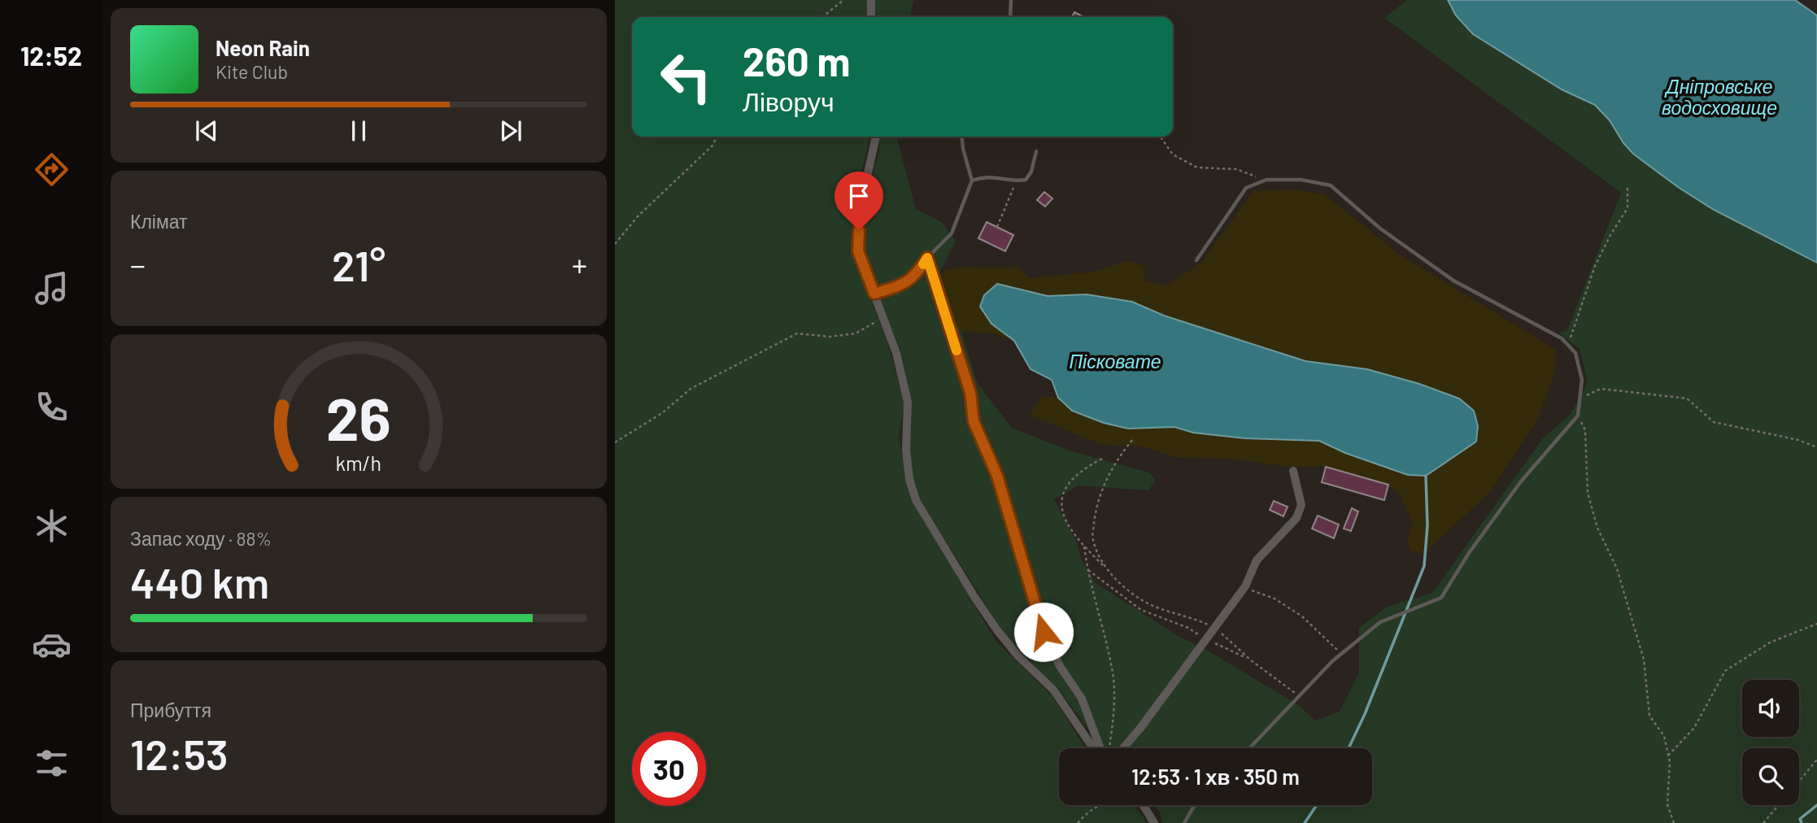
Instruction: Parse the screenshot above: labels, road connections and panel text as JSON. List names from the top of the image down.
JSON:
{
  "water": ["Дніпровське водосховище", "Пісковате"],
  "page": {
    "tabs": "12:52",
    "turn": ["260 m", "Ліворуч"],
    "song": ["Neon Rain", "Kite Club"],
    "tile": [
      "Клімат",
      ["Запас ходу · 88%", "440 km"],
      ["Прибуття", "12:53"]
    ],
    "heat": ["−", "21°", "+"],
    "limit": "30",
    "trip": "12:53 · 1 хв · 350 m",
    "gauge": ["26", "km/h"]
  }
}
